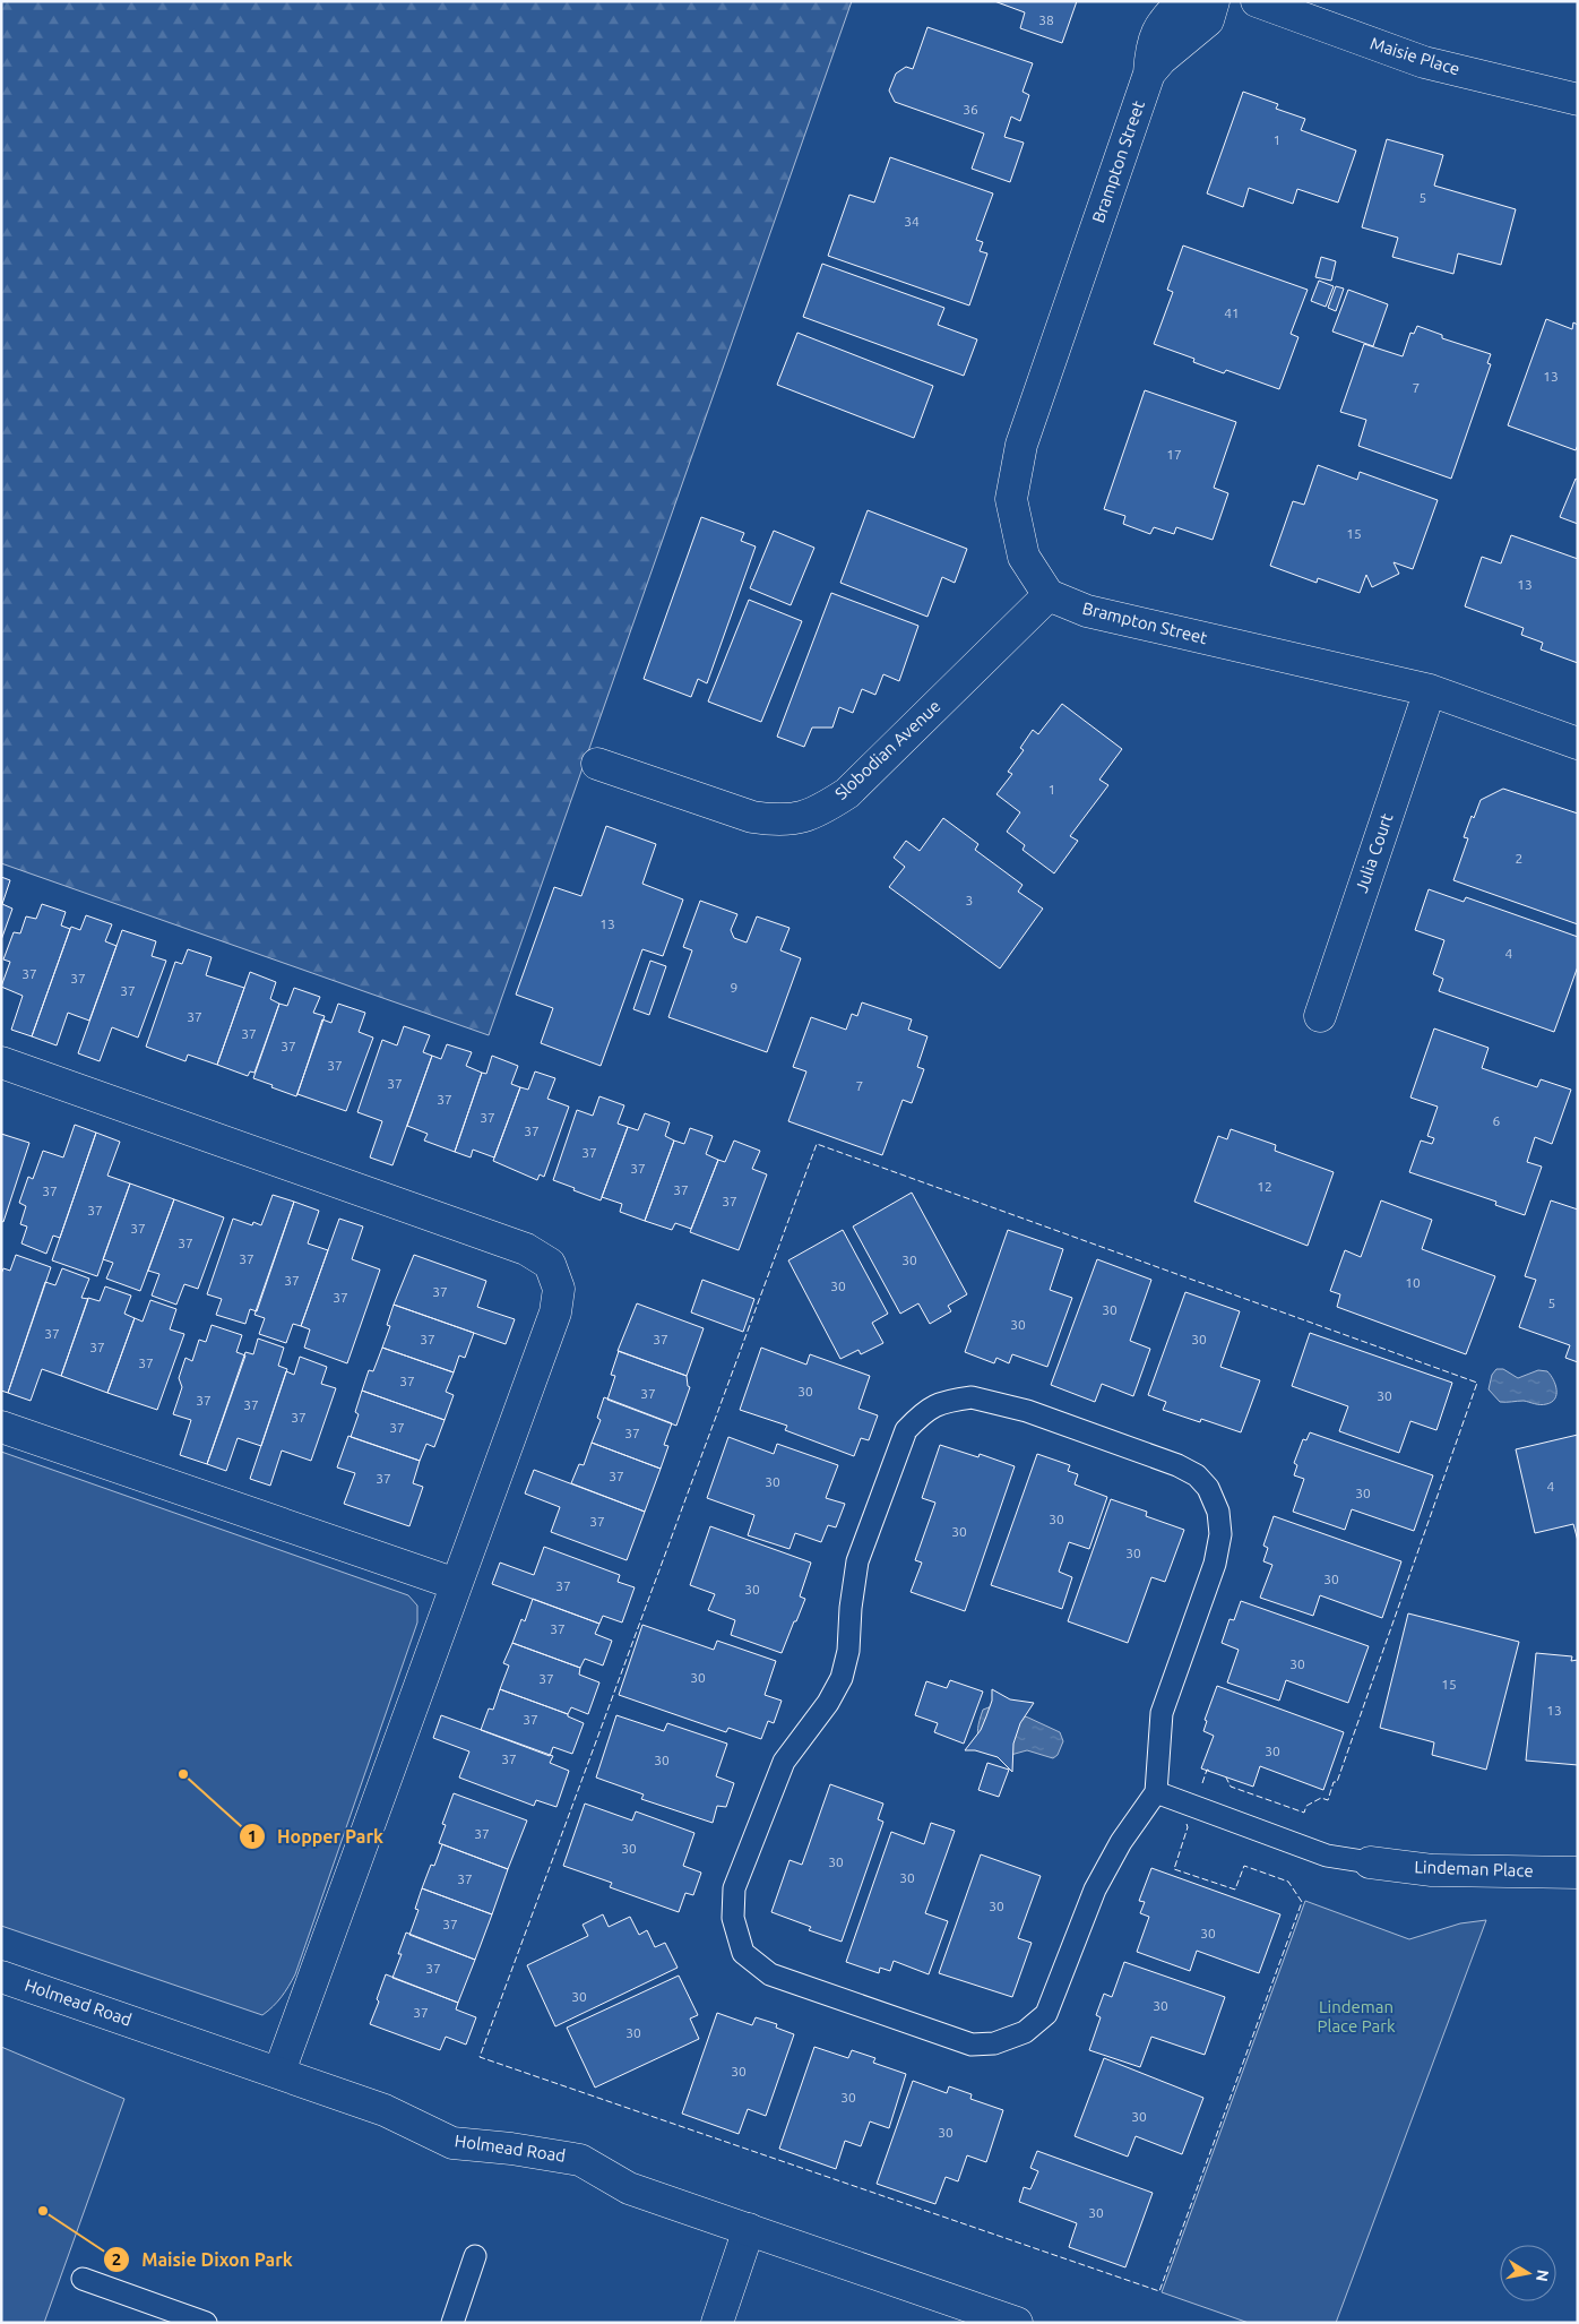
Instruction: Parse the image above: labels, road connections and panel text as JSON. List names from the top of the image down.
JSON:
{
  "streets": {
    "street": [
      "Maisie Place",
      "Brampton Street",
      "Slobodian Avenue",
      "Julia Court",
      "Lindeman Place",
      "Holmead Road"
    ]
  },
  "crossings": [
    ["Brampton Street", "Slobodian Avenue"],
    ["Brampton Street", "Julia Court"]
  ],
  "parks": ["Lindeman Place Park"],
  "places": ["Hopper Park", "Maisie Dixon Park"],
  "house_numbers": [
    "38",
    "36",
    "1",
    "5",
    "34",
    "41",
    "13",
    "7",
    "17",
    "15",
    "13",
    "1",
    "2",
    "3",
    "13",
    "4",
    "37",
    "37",
    "9",
    "37",
    "37",
    "37",
    "37",
    "37",
    "37",
    "7",
    "37",
    "37",
    "6",
    "37",
    "37",
    "37",
    "12",
    "37",
    "37",
    "37",
    "37",
    "37",
    "37",
    "37",
    "30",
    "37",
    "10",
    "30",
    "37",
    "37",
    "5",
    "30",
    "30",
    "37",
    "37",
    "37",
    "30",
    "37",
    "37",
    "37",
    "30",
    "37",
    "30",
    "37",
    "37",
    "37",
    "37",
    "37",
    "37",
    "37",
    "30",
    "4",
    "30",
    "30",
    "37",
    "30",
    "30",
    "30",
    "37",
    "30",
    "37",
    "30",
    "30",
    "37",
    "15",
    "13",
    "37",
    "30",
    "37",
    "30",
    "37",
    "30",
    "30",
    "30",
    "37",
    "30",
    "37",
    "30",
    "37",
    "30",
    "30",
    "37",
    "30",
    "30",
    "30",
    "30",
    "30",
    "30"
  ],
  "north": "right"
}
